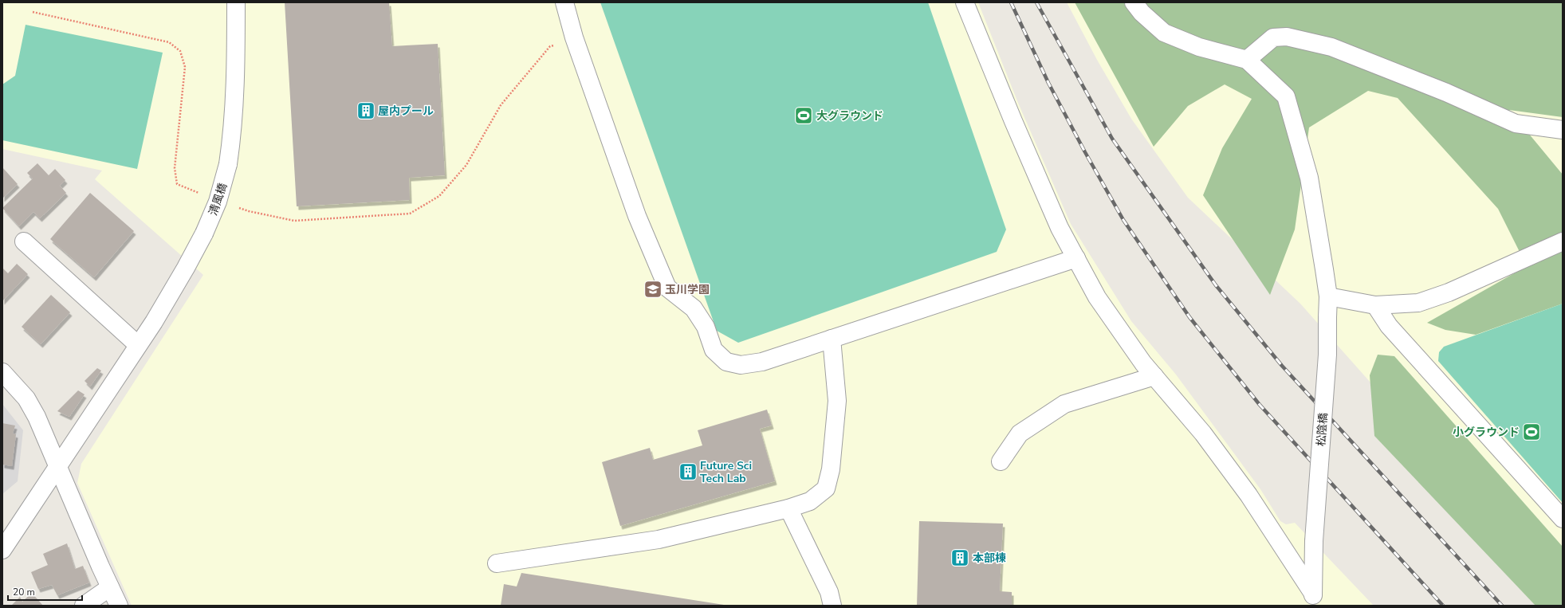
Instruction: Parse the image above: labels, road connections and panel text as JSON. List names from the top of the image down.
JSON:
{
  "streets": {
    "street": ["清風橋", "松陰橋"]
  },
  "places": {
    "building": ["屋内プール", "Future Sci Tech Lab", "本部棟"],
    "sports": ["大グラウンド", "小グラウンド"],
    "school or university": ["玉川学園"]
  },
  "scale_bar": "20 m"
}
